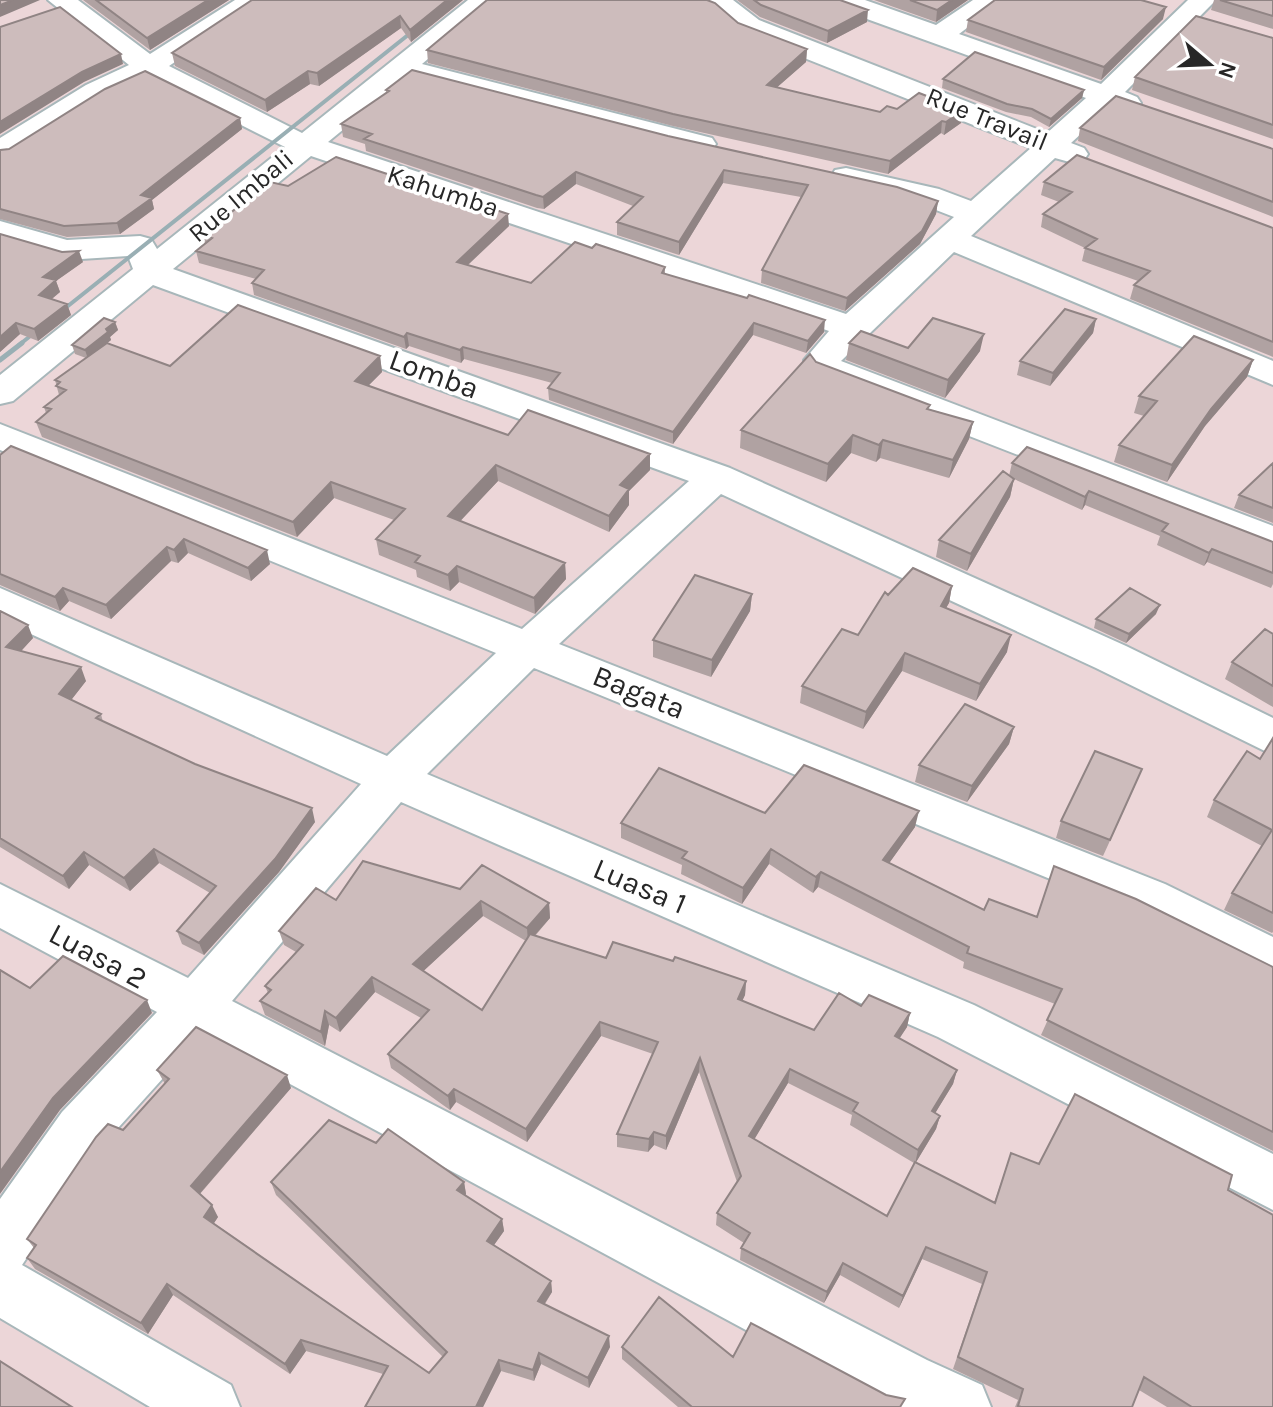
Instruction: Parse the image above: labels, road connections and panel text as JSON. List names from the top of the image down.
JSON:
{
  "streets": {
    "street": [
      "Rue Travail",
      "Kahumba",
      "Rue Imbali",
      "Lomba",
      "Bagata",
      "Luasa 1",
      "Luasa 2"
    ]
  },
  "crossings": [
    ["Kahumba", "Rue Imbali"],
    ["Rue Imbali", "Lomba"]
  ],
  "north": "right"
}
